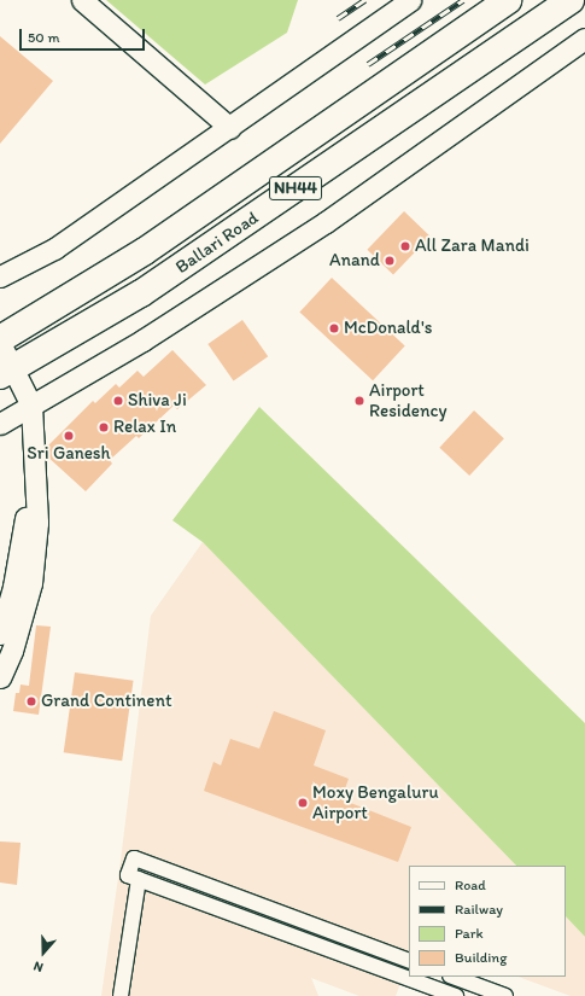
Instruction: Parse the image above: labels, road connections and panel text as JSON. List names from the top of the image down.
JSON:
{
  "streets": {
    "highway": ["NH44", "Ballari Road"]
  },
  "places": [
    "All Zara Mandi",
    "Anand",
    "McDonald's",
    "Shiva Ji",
    "Airport Residency",
    "Relax In",
    "Sri Ganesh",
    "Grand Continent",
    "Moxy Bengaluru Airport"
  ],
  "legend": [
    "Road",
    "Railway",
    "Park",
    "Building"
  ],
  "scale_bar": "50 m",
  "north": "bottom"
}
